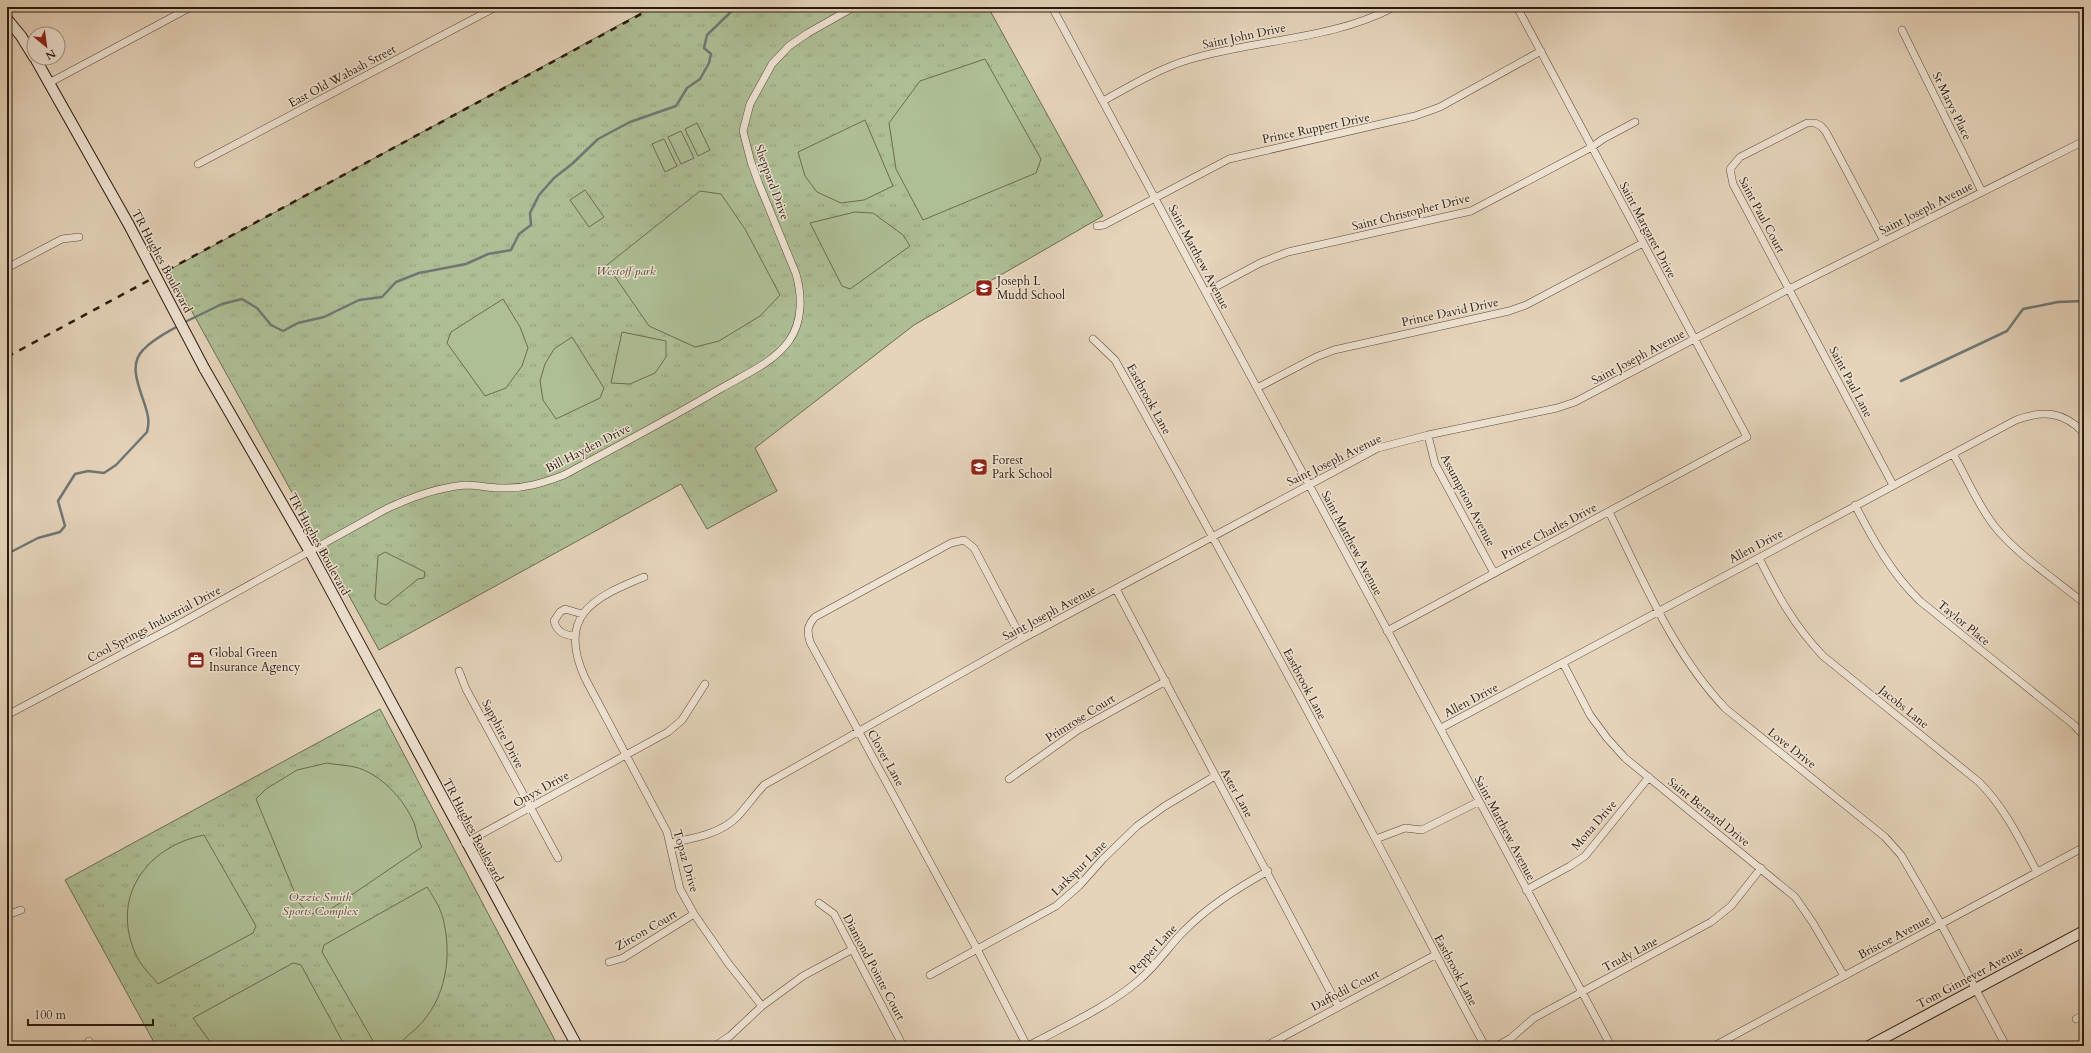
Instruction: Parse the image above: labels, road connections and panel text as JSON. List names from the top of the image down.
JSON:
{
  "streets": {
    "main road": ["TR Hughes Boulevard", "Tom Ginnever Avenue"],
    "street": [
      "Saint John Drive",
      "East Old Wabash Street",
      "St Marys Place",
      "Prince Ruppert Drive",
      "Sheppard Drive",
      "Saint Joseph Avenue",
      "Saint Christopher Drive",
      "Saint Paul Court",
      "Saint Margaret Drive",
      "Saint Matthew Avenue",
      "Prince David Drive",
      "Saint Paul Lane",
      "Eastbrook Lane",
      "Bill Hayden Drive",
      "Assumption Avenue",
      "Prince Charles Drive",
      "Allen Drive",
      "Taylor Place",
      "Cool Springs Industrial Drive",
      "Jacobs Lane",
      "Primrose Court",
      "Sapphire Drive",
      "Love Drive",
      "Clover Lane",
      "Onyx Drive",
      "Aster Lane",
      "Saint Bernard Drive",
      "Mona Drive",
      "Topaz Drive",
      "Larkspur Lane",
      "Zircon Court",
      "Briscoe Avenue",
      "Pepper Lane",
      "Trudy Lane",
      "Diamond Pointe Court",
      "Daffodil Court"
    ]
  },
  "crossings": [
    ["Saint John Drive", "Saint Matthew Avenue"],
    ["St Marys Place", "Saint Joseph Avenue"],
    ["Prince Ruppert Drive", "Saint Margaret Drive"],
    ["Prince Ruppert Drive", "Saint Matthew Avenue"],
    ["Sheppard Drive", "Bill Hayden Drive"],
    ["Saint Joseph Avenue", "Saint Paul Court"],
    ["Saint Joseph Avenue", "Saint Margaret Drive"],
    ["Saint Joseph Avenue", "Saint Matthew Avenue"],
    ["Saint Joseph Avenue", "Saint Paul Lane"],
    ["Saint Joseph Avenue", "Eastbrook Lane"],
    ["Saint Joseph Avenue", "Assumption Avenue"],
    ["Saint Joseph Avenue", "Clover Lane"],
    ["Saint Joseph Avenue", "Aster Lane"],
    ["Saint Joseph Avenue", "Topaz Drive"],
    ["Saint Christopher Drive", "Saint Margaret Drive"],
    ["Saint Christopher Drive", "Saint Matthew Avenue"],
    ["Saint Paul Court", "Saint Paul Lane"],
    ["Saint Margaret Drive", "Prince David Drive"],
    ["Saint Margaret Drive", "Prince Charles Drive"],
    ["Saint Matthew Avenue", "Prince David Drive"],
    ["Saint Matthew Avenue", "Prince Charles Drive"],
    ["Saint Matthew Avenue", "Allen Drive"],
    ["Saint Matthew Avenue", "Mona Drive"],
    ["Saint Matthew Avenue", "Trudy Lane"],
    ["TR Hughes Boulevard", "Bill Hayden Drive"],
    ["TR Hughes Boulevard", "Cool Springs Industrial Drive"],
    ["TR Hughes Boulevard", "Onyx Drive"],
    ["Saint Paul Lane", "Allen Drive"],
    ["Eastbrook Lane", "Daffodil Court"],
    ["Bill Hayden Drive", "Cool Springs Industrial Drive"],
    ["Assumption Avenue", "Prince Charles Drive"],
    ["Prince Charles Drive", "Love Drive"],
    ["Allen Drive", "Taylor Place"],
    ["Allen Drive", "Jacobs Lane"],
    ["Allen Drive", "Love Drive"],
    ["Allen Drive", "Saint Bernard Drive"],
    ["Jacobs Lane", "Briscoe Avenue"],
    ["Primrose Court", "Aster Lane"],
    ["Sapphire Drive", "Onyx Drive"],
    ["Love Drive", "Briscoe Avenue"],
    ["Love Drive", "Tom Ginnever Avenue"],
    ["Clover Lane", "Larkspur Lane"],
    ["Clover Lane", "Pepper Lane"],
    ["Onyx Drive", "Topaz Drive"],
    ["Aster Lane", "Larkspur Lane"],
    ["Aster Lane", "Pepper Lane"],
    ["Aster Lane", "Daffodil Court"],
    ["Saint Bernard Drive", "Mona Drive"],
    ["Saint Bernard Drive", "Briscoe Avenue"],
    ["Saint Bernard Drive", "Trudy Lane"],
    ["Topaz Drive", "Zircon Court"]
  ],
  "parks": ["Westoff park", "Ozzie Smith Sports Complex"],
  "places": {
    "school or university": ["Joseph L Mudd School", "Forest Park School"],
    "office": ["Global Green Insurance Agency"]
  },
  "scale_bar": "100 m",
  "north": "bottom right"
}
